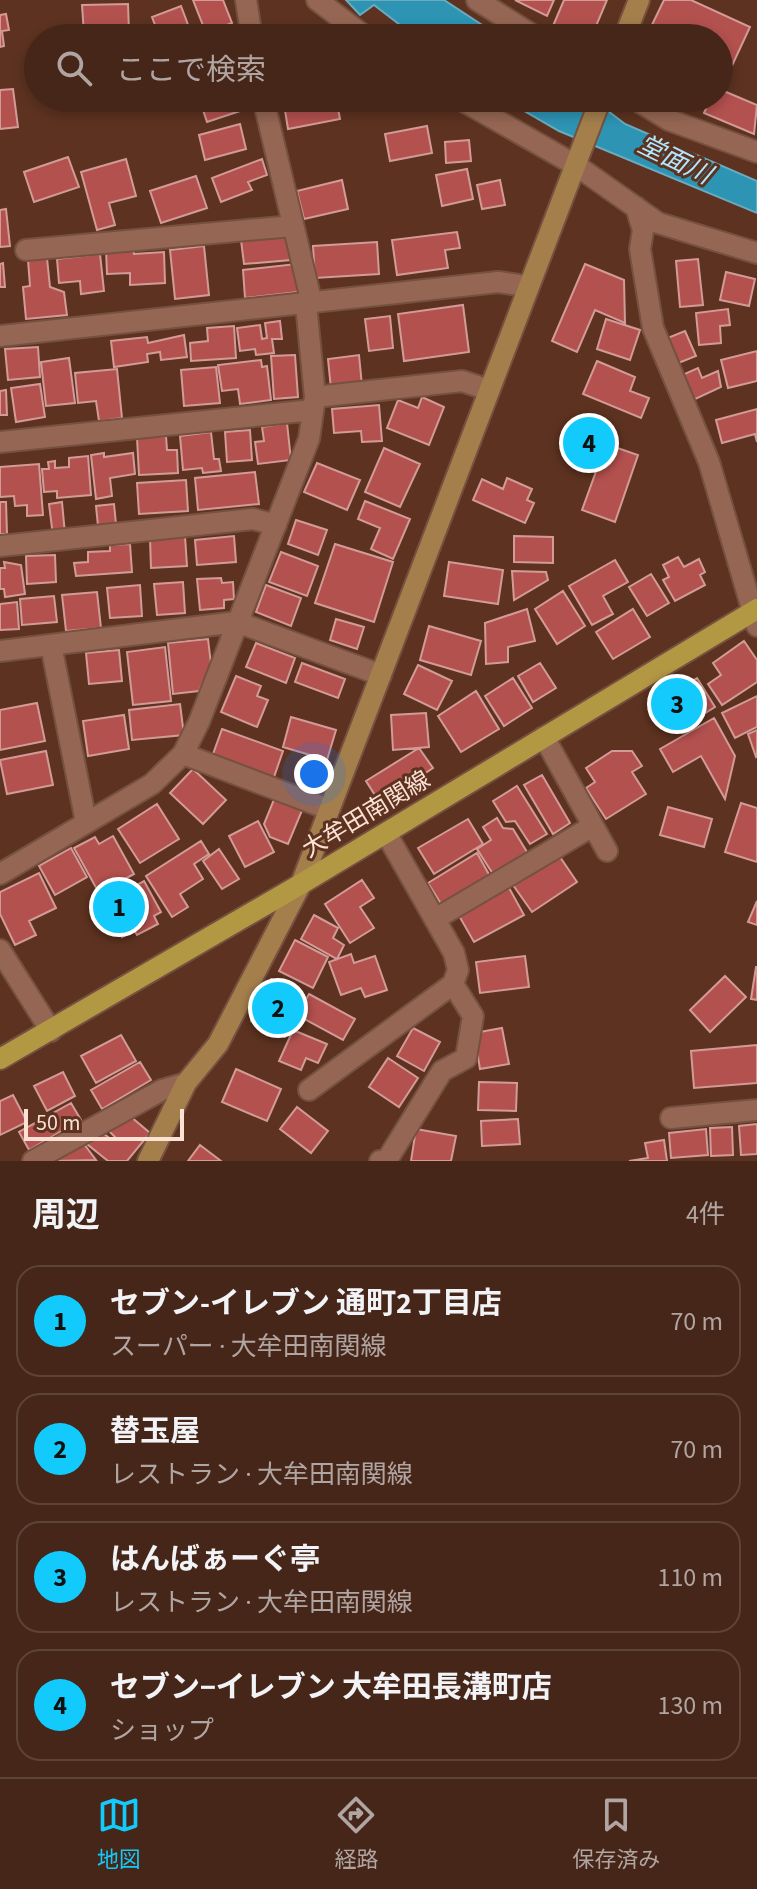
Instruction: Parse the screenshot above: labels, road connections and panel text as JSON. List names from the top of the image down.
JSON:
{
  "streets": {
    "main road": ["大牟田南関線"]
  },
  "water": ["堂面川"],
  "scale_bar": "50 m",
  "page": {
    "search": "ここで検索",
    "pins": [
      "4",
      "3",
      "1",
      "2"
    ],
    "scale": "50 m",
    "heading": ["周辺", "4件"],
    "list": [
      {
        "mark": "1",
        "name": "セブン-イレブン 通町2丁目店",
        "note": "スーパー · 大牟田南関線",
        "value": "70 m"
      },
      {
        "mark": "2",
        "name": "替玉屋",
        "note": "レストラン · 大牟田南関線",
        "value": "70 m"
      },
      {
        "mark": "3",
        "name": "はんばぁーぐ亭",
        "note": "レストラン · 大牟田南関線",
        "value": "110 m"
      },
      {
        "mark": "4",
        "name": "セブン−イレブン 大牟田長溝町店",
        "note": "ショップ",
        "value": "130 m"
      }
    ],
    "nav": ["地図", "経路", "保存済み"]
  }
}
